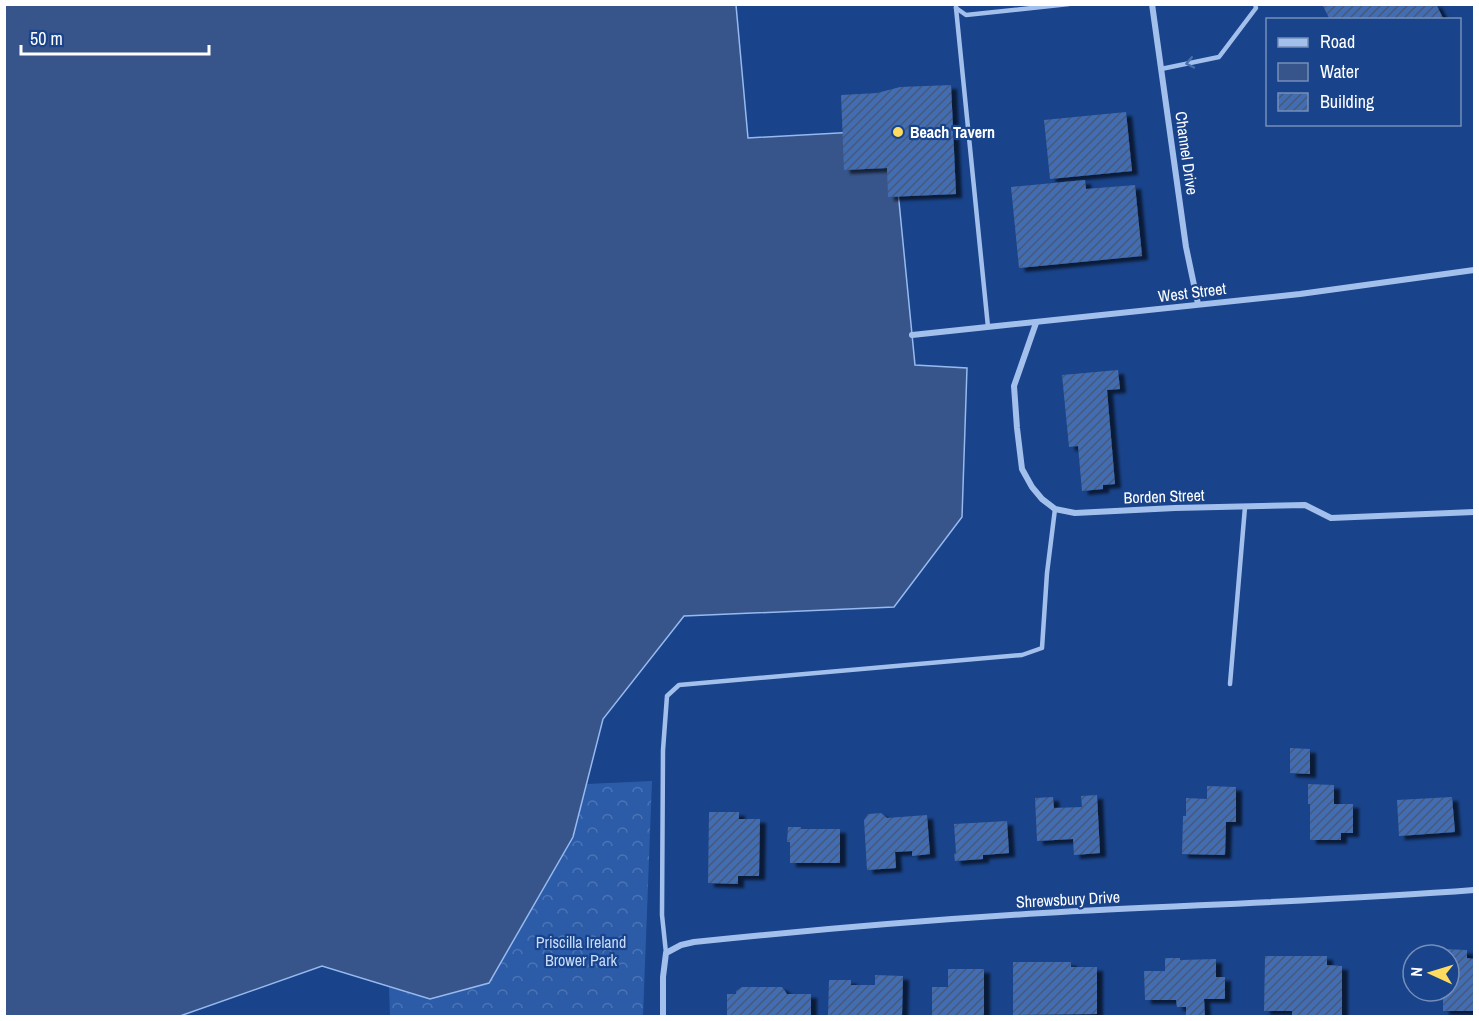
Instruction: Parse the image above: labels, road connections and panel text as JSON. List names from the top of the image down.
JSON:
{
  "streets": {
    "street": [
      "Channel Drive",
      "West Street",
      "Borden Street",
      "Shrewsbury Drive"
    ]
  },
  "crossings": [
    ["Channel Drive", "West Street"]
  ],
  "parks": ["Priscilla Ireland Brower Park"],
  "places": ["Beach Tavern"],
  "legend": ["Road", "Water", "Building"],
  "scale_bar": "50 m",
  "north": "left"
}
